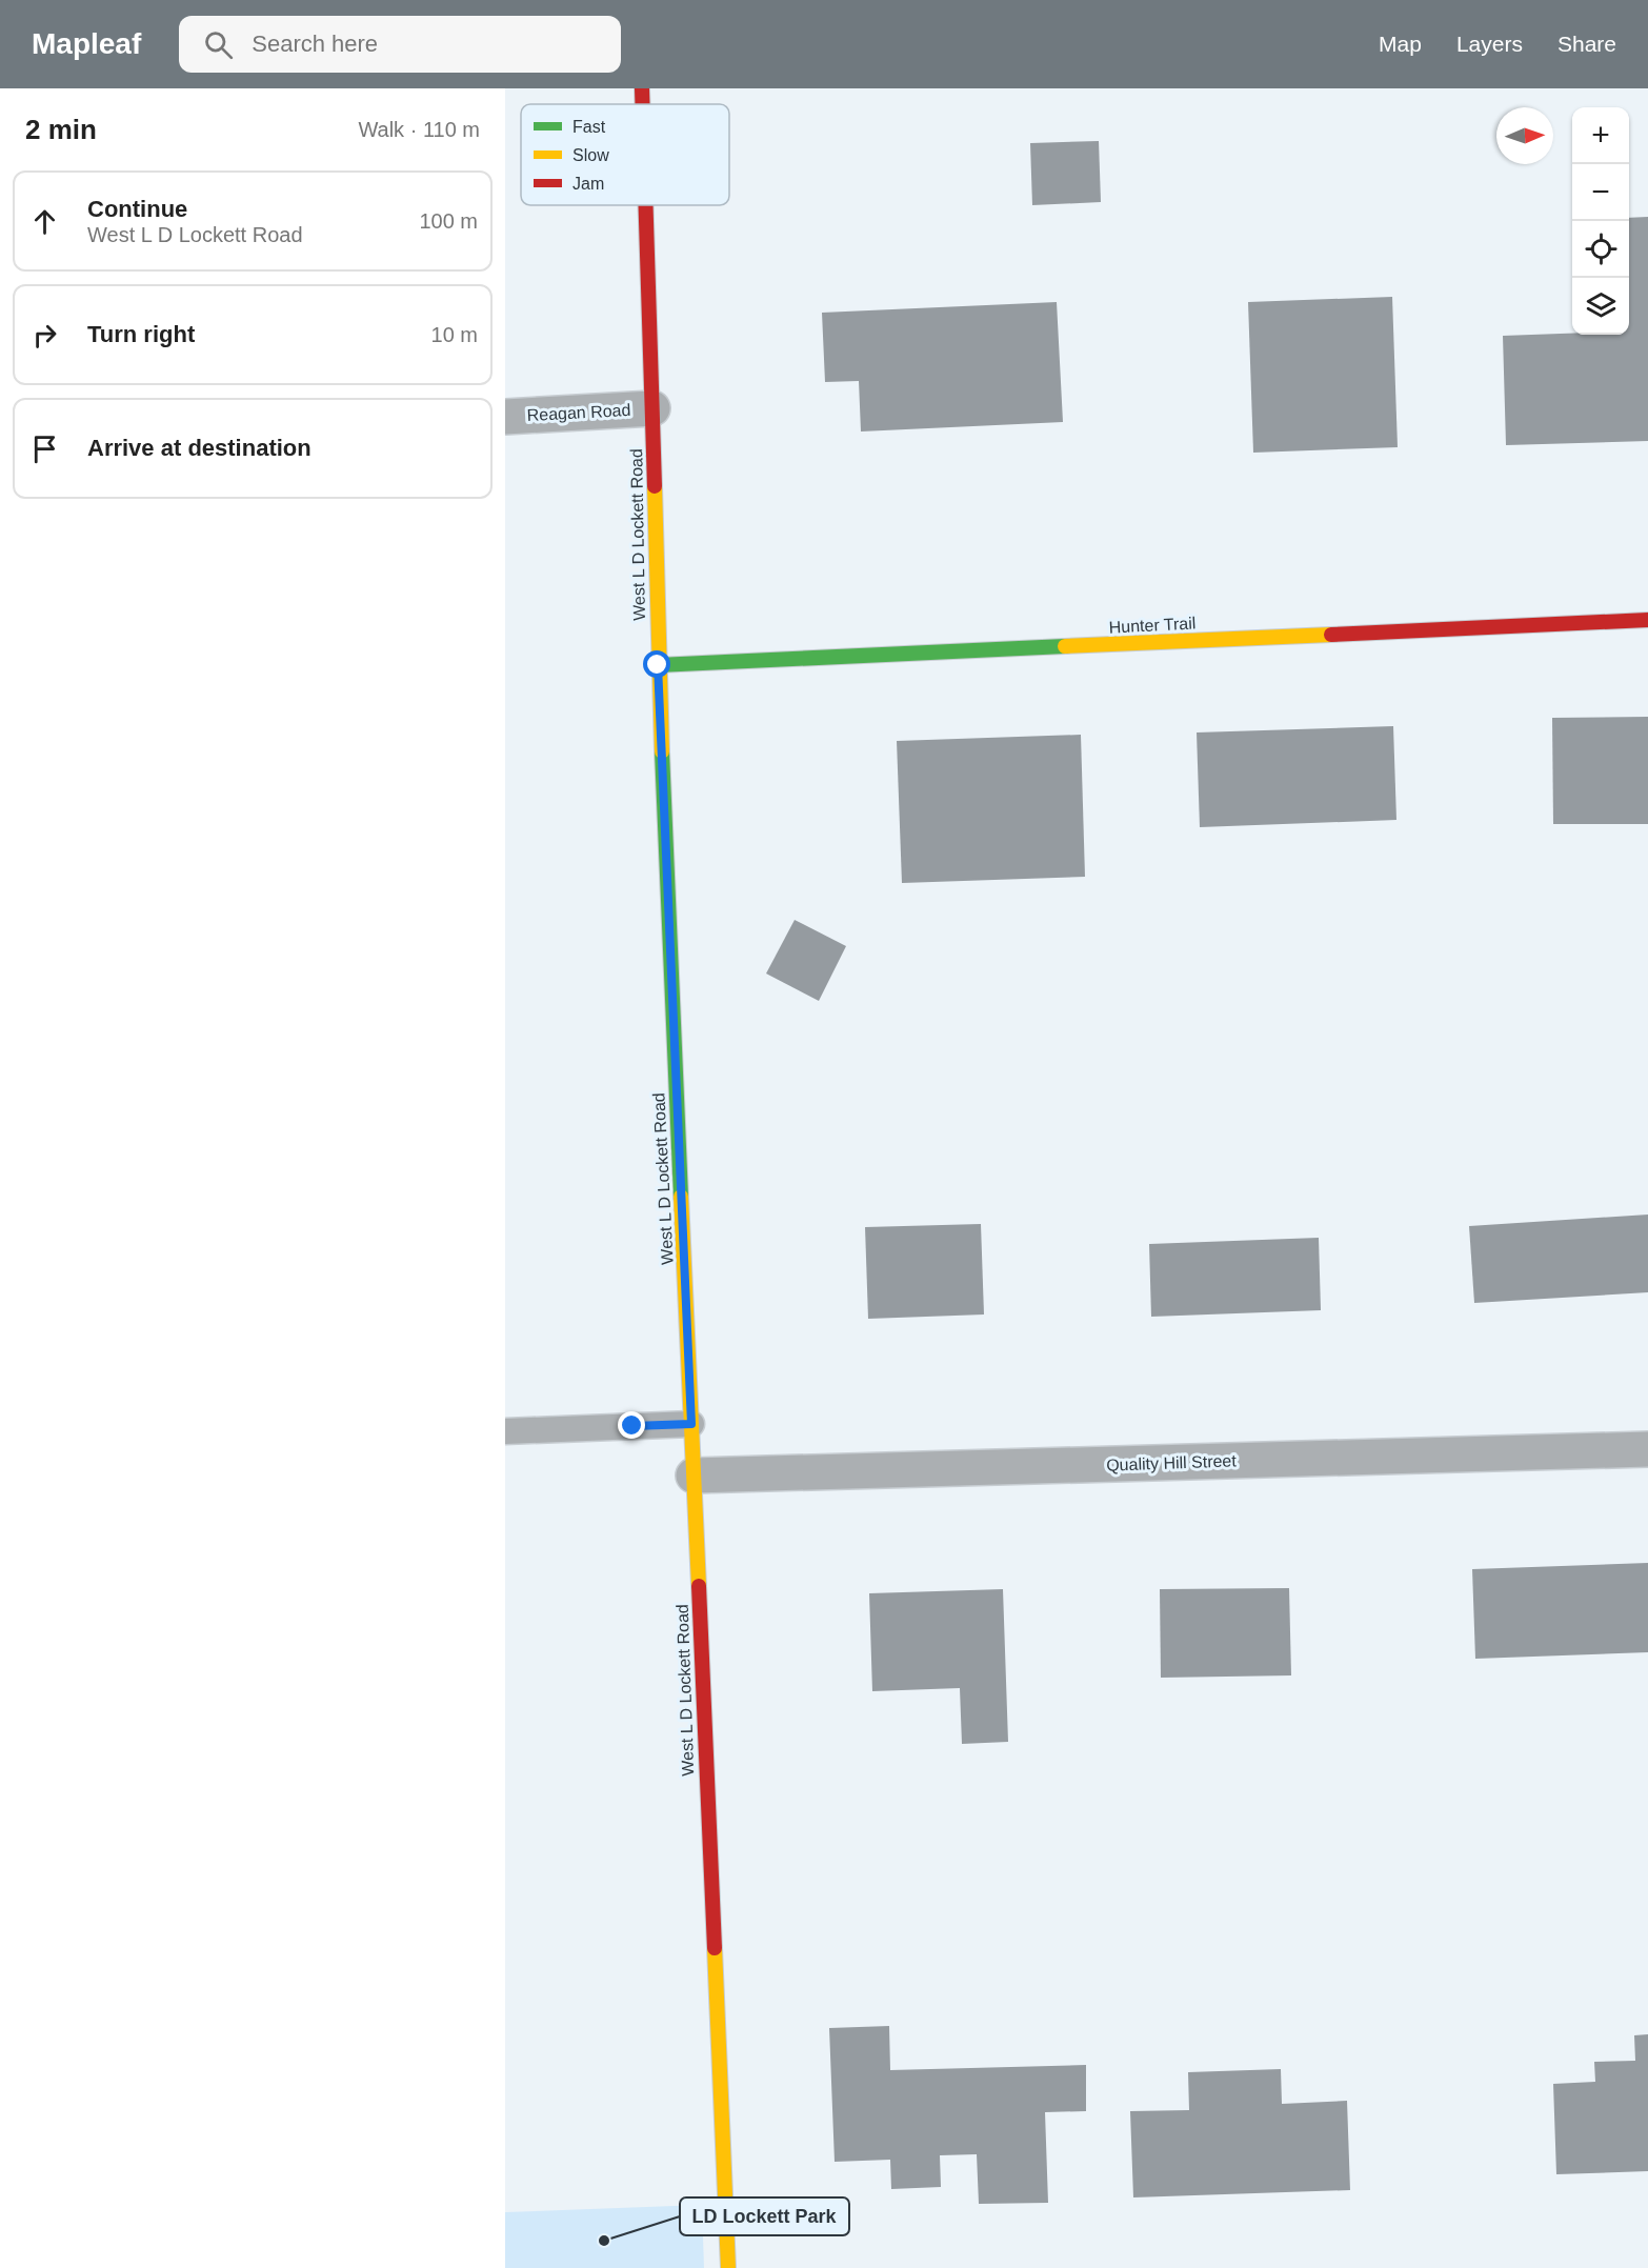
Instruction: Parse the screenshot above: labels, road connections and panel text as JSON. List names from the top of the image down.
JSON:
{
  "streets": {
    "main road": ["West L D Lockett Road", "Hunter Trail"],
    "street": ["Reagan Road", "Quality Hill Street"]
  },
  "crossings": [
    ["Reagan Road", "West L D Lockett Road"],
    ["West L D Lockett Road", "Hunter Trail"],
    ["West L D Lockett Road", "Quality Hill Street"]
  ],
  "places": ["LD Lockett Park"],
  "legend": ["Fast", "Slow", "Jam"],
  "north": "right",
  "page": {
    "header": "Mapleaf",
    "search": "Search here",
    "nav": ["Map", "Layers", "Share"],
    "heading": ["2 min", "Walk · 110 m"],
    "map_buttons": ["+", "−"],
    "list": [
      ["Continue", "West L D Lockett Road", "100 m"],
      ["Turn right", "10 m"],
      "Arrive at destination"
    ]
  }
}
